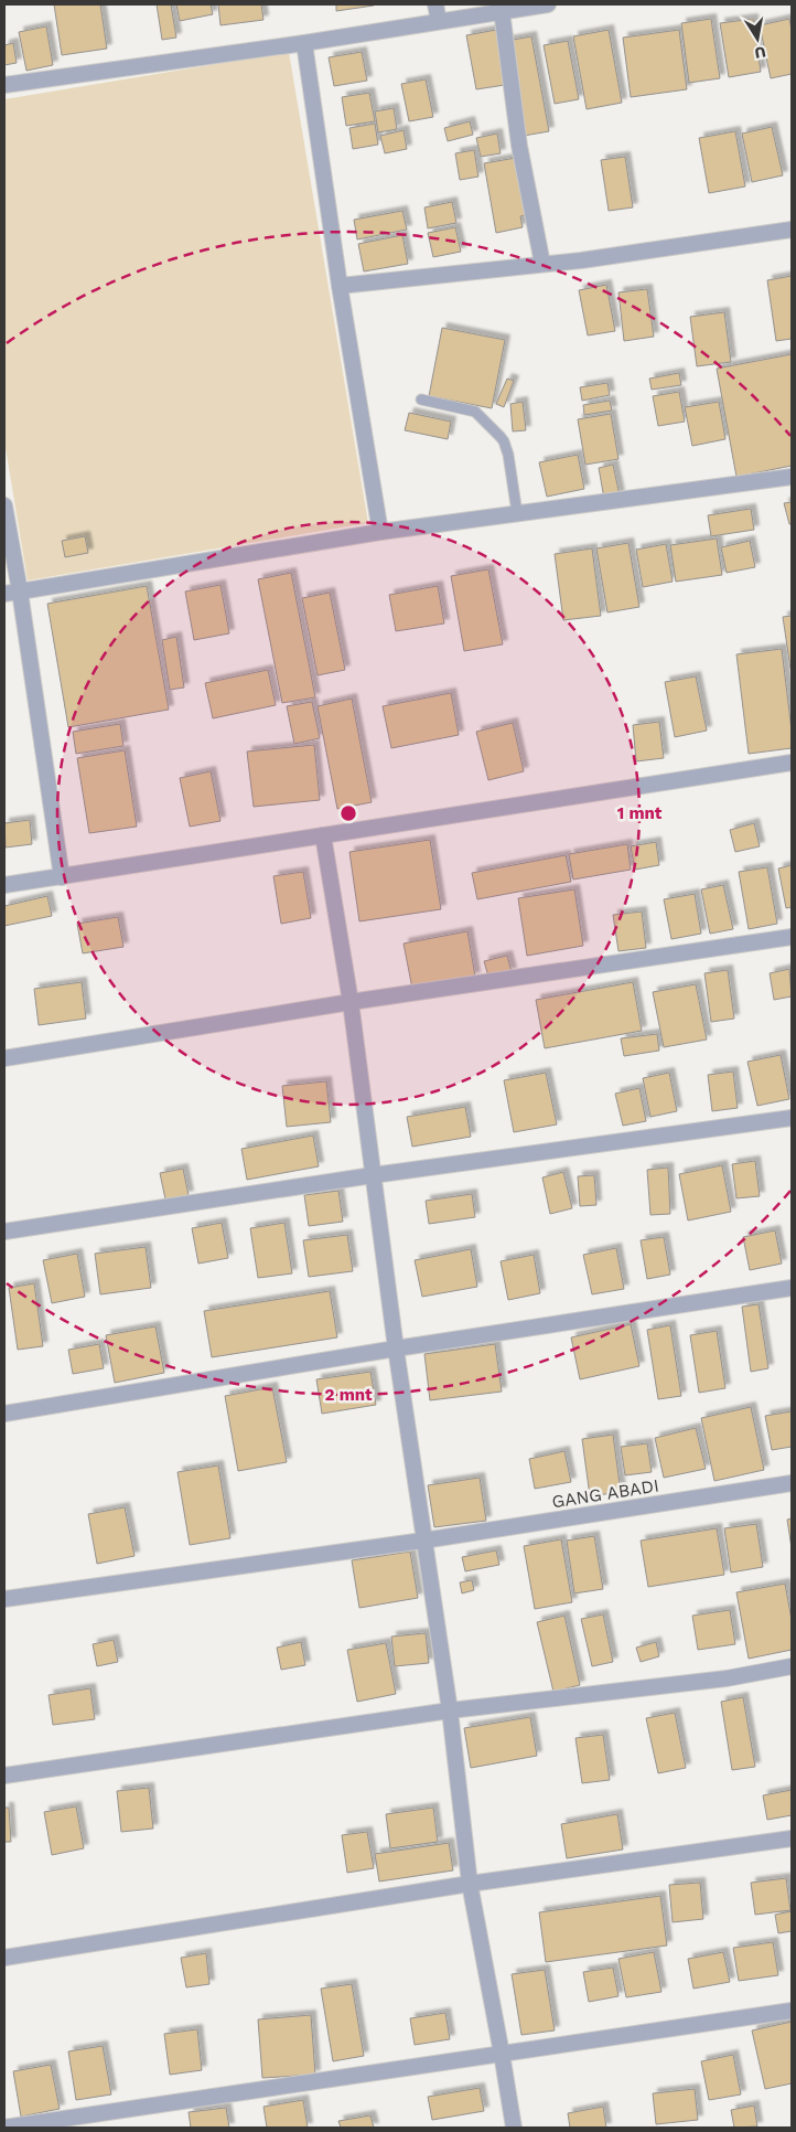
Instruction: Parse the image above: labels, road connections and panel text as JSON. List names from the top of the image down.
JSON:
{
  "streets": {
    "street": ["GANG ABADI"]
  },
  "north": "bottom",
  "rings": ["1 mnt", "2 mnt"]
}
